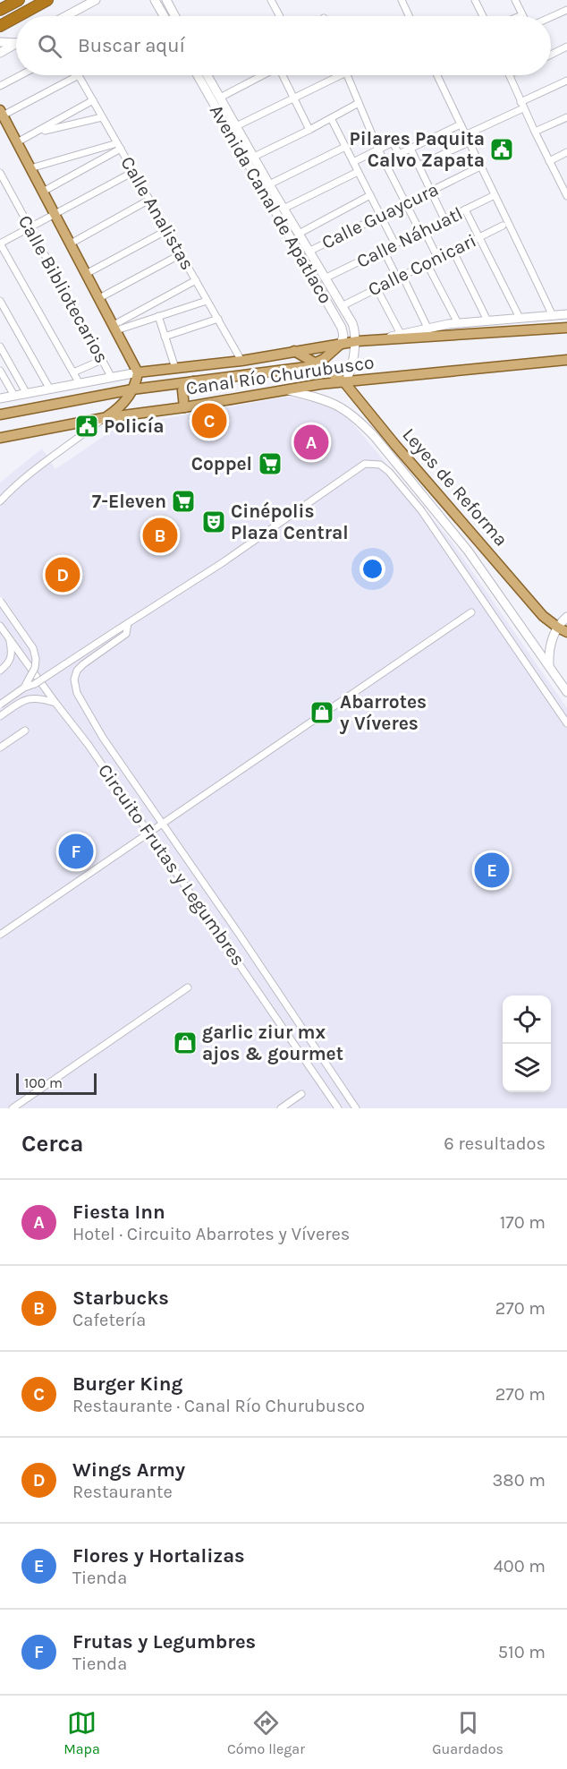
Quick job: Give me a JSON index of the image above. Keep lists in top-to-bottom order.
{
  "streets": {
    "main road": ["Canal Río Churubusco", "Leyes de Reforma"],
    "street": [
      "Avenida Canal de Apatlaco",
      "Calle Analistas",
      "Calle Guaycura",
      "Calle Náhuatl",
      "Calle Conicari",
      "Calle Bibliotecarios",
      "Circuito Frutas y Legumbres"
    ]
  },
  "crossings": [
    ["Avenida Canal de Apatlaco", "Calle Guaycura"],
    ["Avenida Canal de Apatlaco", "Calle Náhuatl"],
    ["Avenida Canal de Apatlaco", "Calle Conicari"],
    ["Avenida Canal de Apatlaco", "Canal Río Churubusco"],
    ["Calle Analistas", "Canal Río Churubusco"],
    ["Calle Bibliotecarios", "Canal Río Churubusco"],
    ["Canal Río Churubusco", "Leyes de Reforma"]
  ],
  "places": {
    "public building": ["Pilares Paquita Calvo Zapata", "Policía"],
    "supermarket": ["Coppel", "7-Eleven"],
    "theatre": ["Cinépolis Plaza Central"],
    "shop": ["Abarrotes y Víveres", "garlic ziur mx ajos & gourmet"]
  },
  "scale_bar": "100 m",
  "page": {
    "search": "Buscar aquí",
    "pins": [
      "C",
      "A",
      "B",
      "D",
      "F",
      "E"
    ],
    "scale": "100 m",
    "heading": ["Cerca", "6 resultados"],
    "list": [
      {
        "mark": "A",
        "name": "Fiesta Inn",
        "note": "Hotel · Circuito Abarrotes y Víveres",
        "value": "170 m"
      },
      {
        "mark": "B",
        "name": "Starbucks",
        "note": "Cafetería",
        "value": "270 m"
      },
      {
        "mark": "C",
        "name": "Burger King",
        "note": "Restaurante · Canal Río Churubusco",
        "value": "270 m"
      },
      {
        "mark": "D",
        "name": "Wings Army",
        "note": "Restaurante",
        "value": "380 m"
      },
      {
        "mark": "E",
        "name": "Flores y Hortalizas",
        "note": "Tienda",
        "value": "400 m"
      },
      {
        "mark": "F",
        "name": "Frutas y Legumbres",
        "note": "Tienda",
        "value": "510 m"
      }
    ],
    "nav": ["Mapa", "Cómo llegar", "Guardados"]
  }
}
